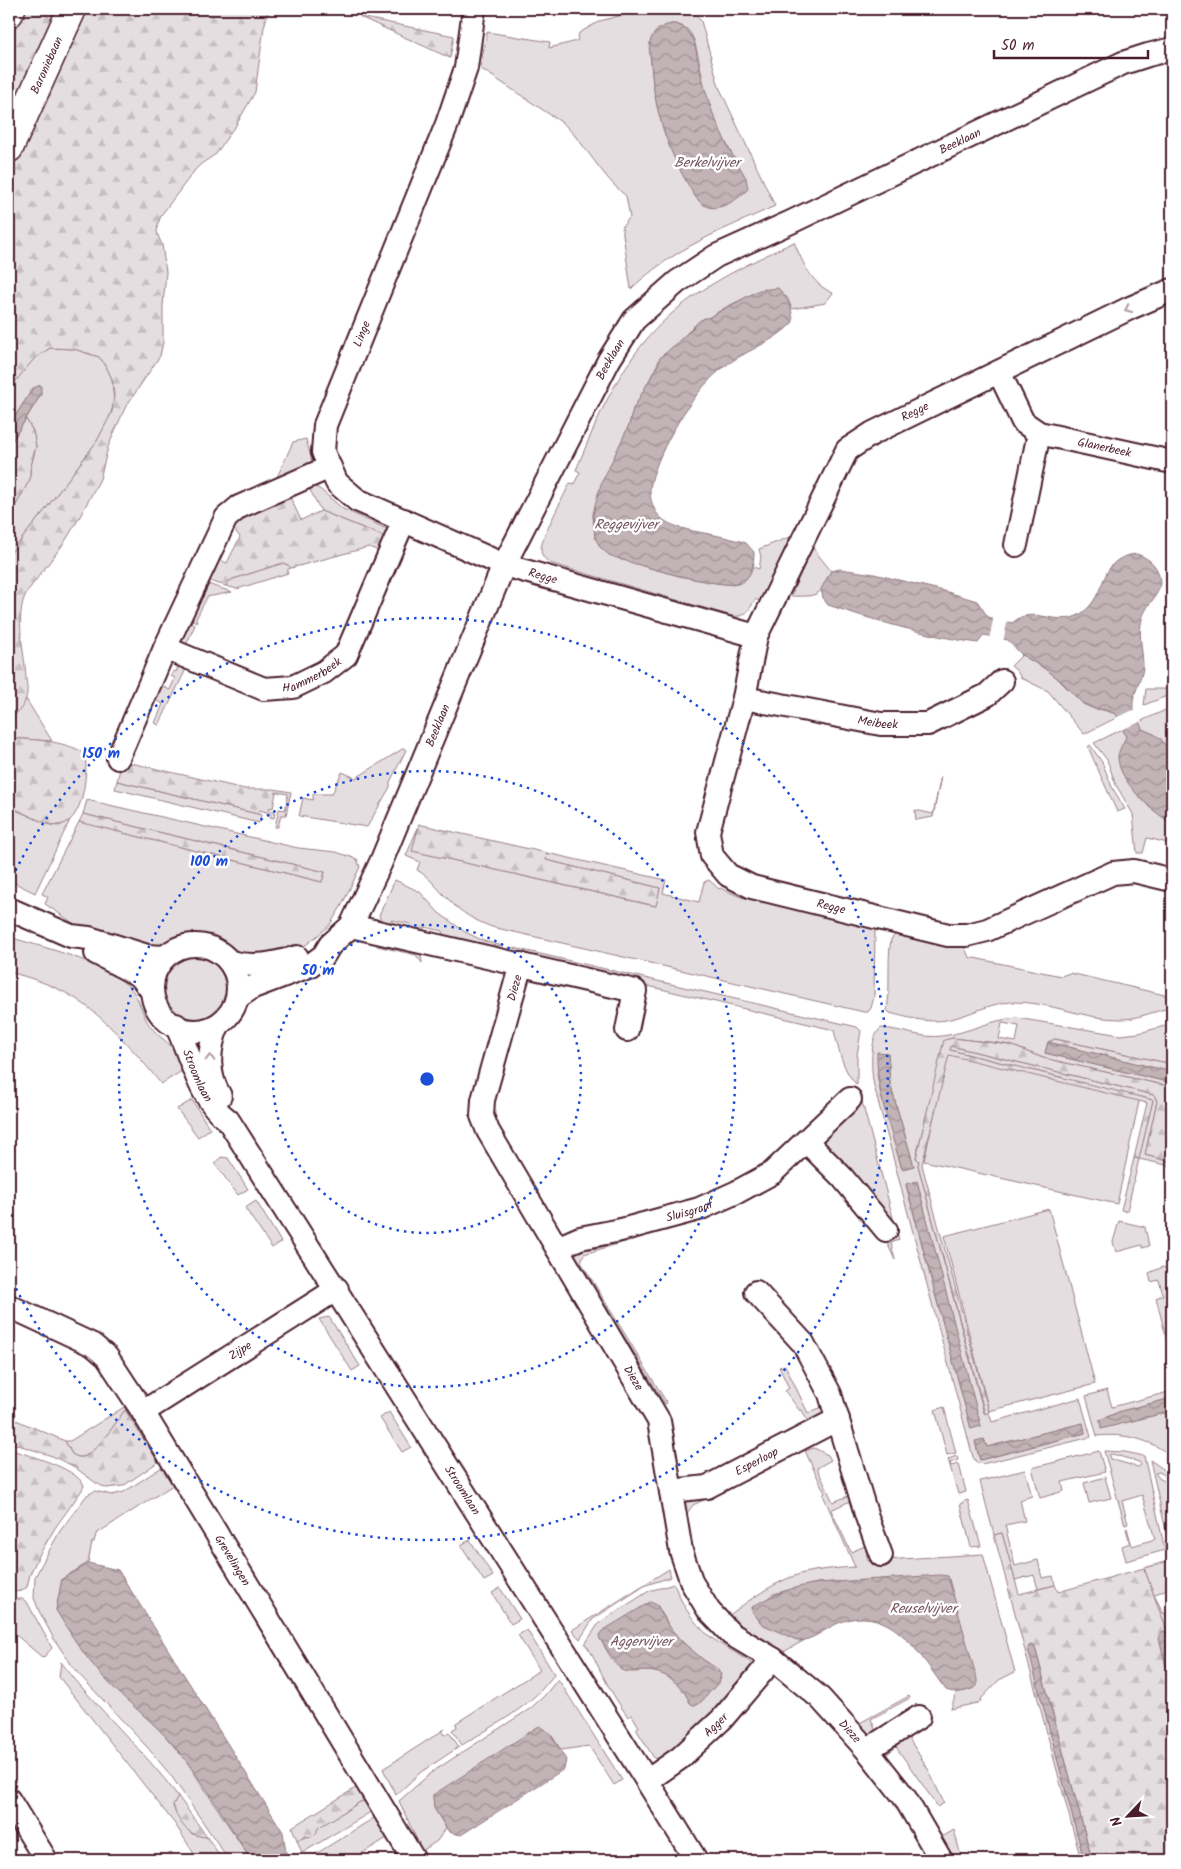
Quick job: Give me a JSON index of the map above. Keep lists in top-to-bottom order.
{
  "streets": {
    "main road": ["Baroniebaan"],
    "street": [
      "Beeklaan",
      "Linge",
      "Regge",
      "Glanerbeek",
      "Hammerbeek",
      "Meibeek",
      "Dieze",
      "Stroomlaan",
      "Sluisgraaf",
      "Zijpe",
      "Esperloop",
      "Grevelingen",
      "Agger"
    ]
  },
  "crossings": [
    ["Beeklaan", "Linge"],
    ["Beeklaan", "Regge"],
    ["Beeklaan", "Dieze"],
    ["Beeklaan", "Stroomlaan"],
    ["Linge", "Regge"],
    ["Linge", "Hammerbeek"],
    ["Regge", "Glanerbeek"],
    ["Regge", "Meibeek"],
    ["Dieze", "Sluisgraaf"],
    ["Dieze", "Esperloop"],
    ["Dieze", "Agger"],
    ["Stroomlaan", "Zijpe"],
    ["Stroomlaan", "Agger"],
    ["Zijpe", "Grevelingen"]
  ],
  "water": [
    "Berkelvijver",
    "Reggevijver",
    "Reuselvijver",
    "Aggervijver"
  ],
  "scale_bar": "50 m",
  "north": "bottom left",
  "rings": ["150 m", "100 m", "50 m"]
}
